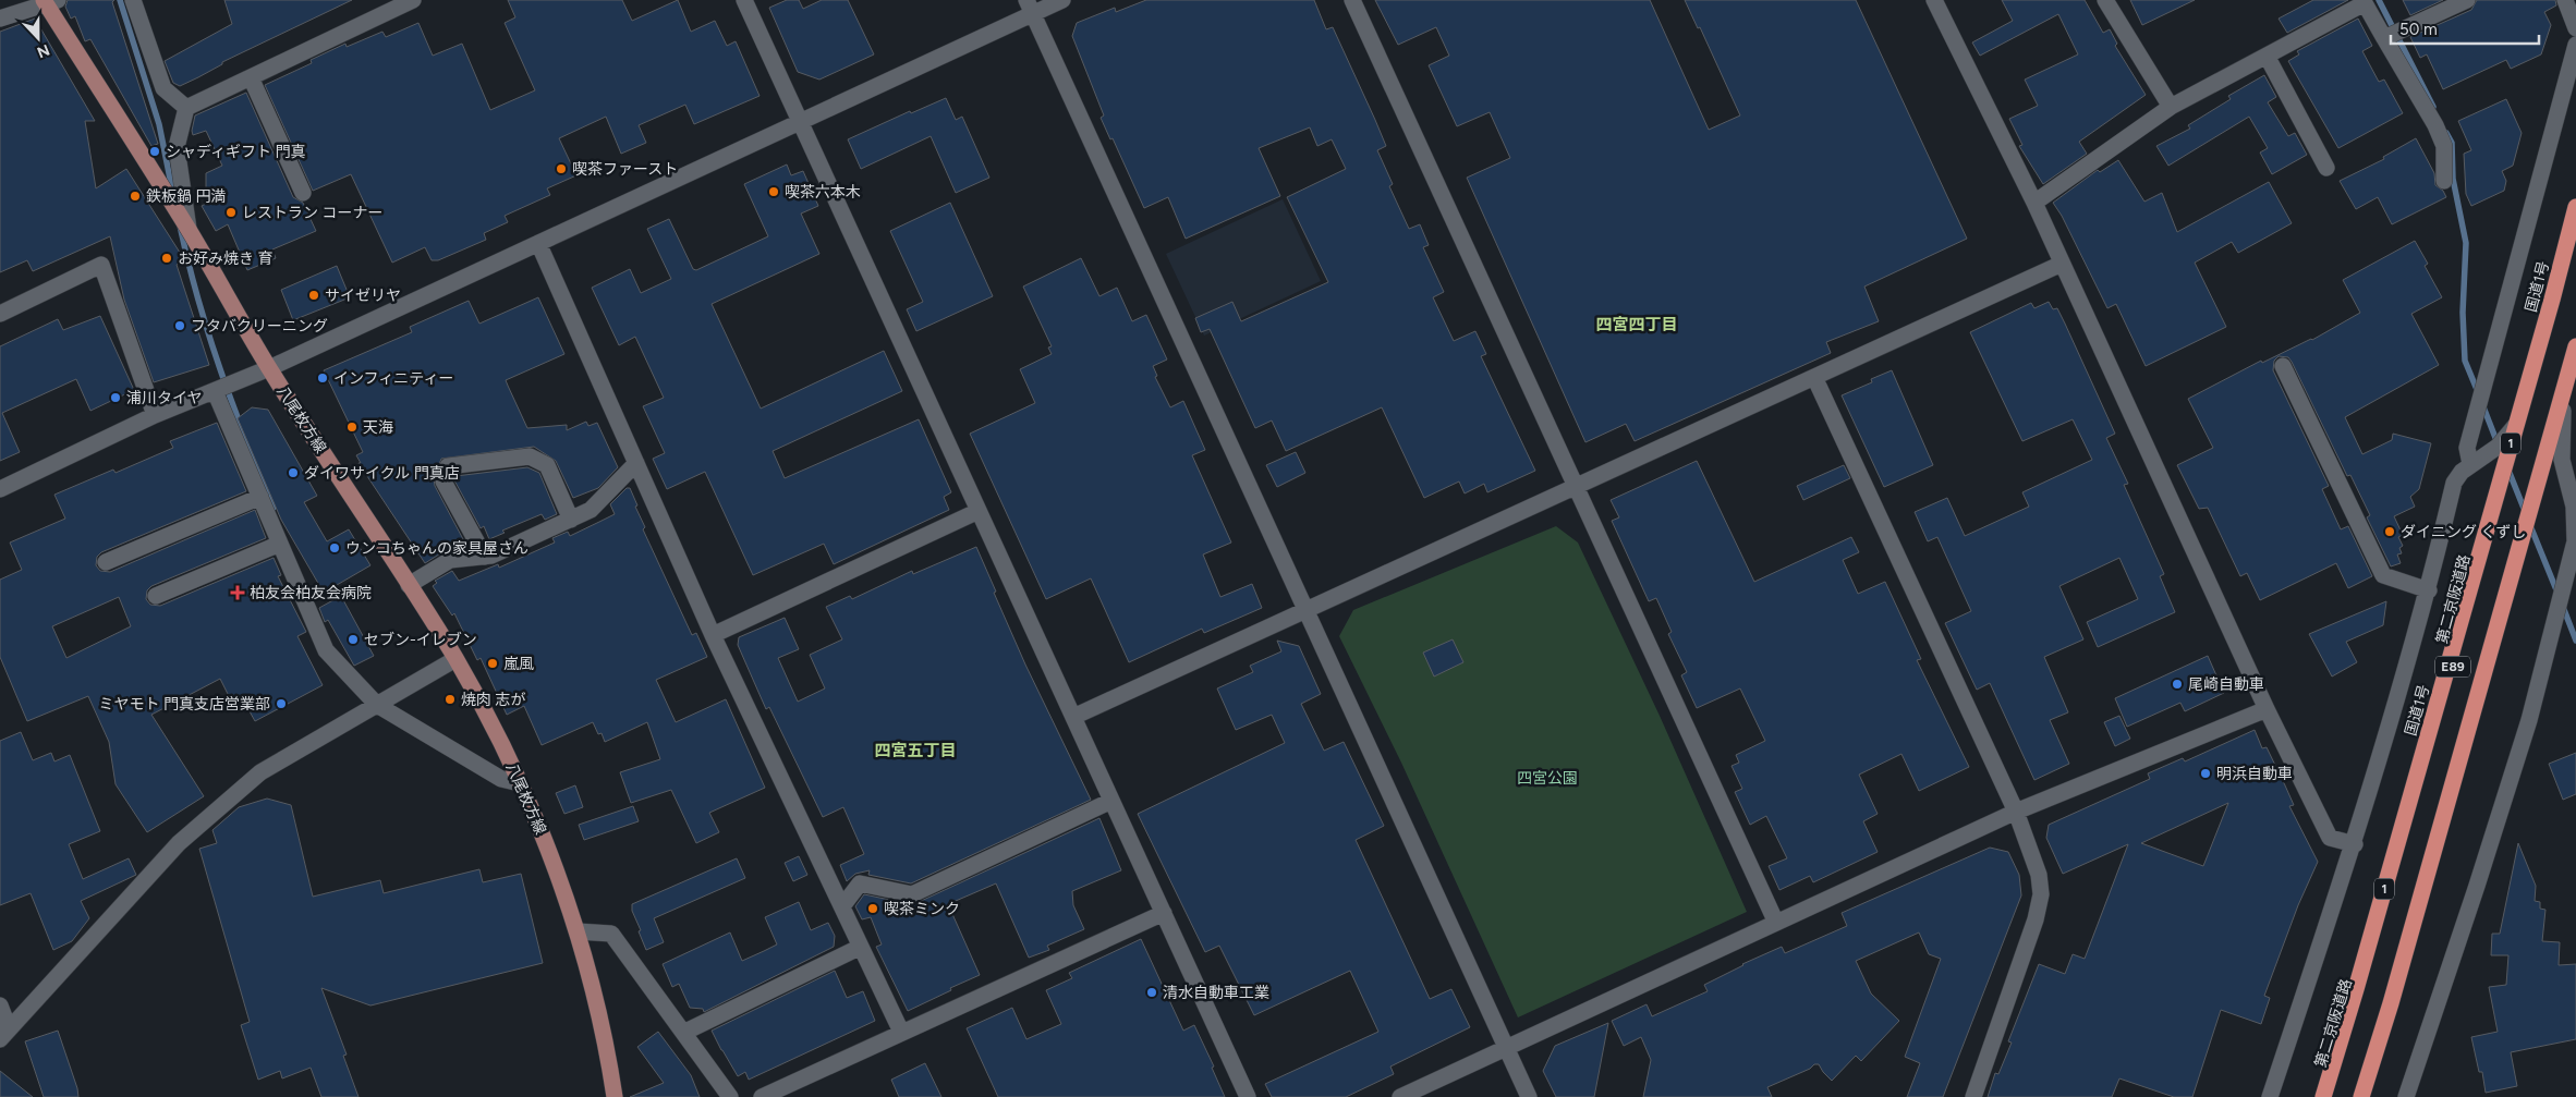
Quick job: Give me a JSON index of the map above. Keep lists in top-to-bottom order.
{
  "streets": {
    "highway": [
      "国道1号",
      "1",
      "第二京阪道路",
      "E89"
    ],
    "main road": ["八尾枚方線"]
  },
  "districts": ["四宮四丁目", "四宮五丁目"],
  "parks": ["四宮公園"],
  "places": {
    "other": [
      "シャディギフト 門真",
      "喫茶ファースト",
      "喫茶六本木",
      "鉄板鍋 円満",
      "レストラン コーナー",
      "お好み焼き 育",
      "サイゼリヤ",
      "フタバクリーニング",
      "インフィニティー",
      "浦川タイヤ",
      "天海",
      "ダイワサイクル 門真店",
      "ダイニング くずし",
      "ウンコちゃんの家具屋さん",
      "セブン-イレブン",
      "嵐風",
      "尾崎自動車",
      "焼肉 志が",
      "ミヤモト 門真支店営業部",
      "明浜自動車",
      "喫茶ミンク",
      "清水自動車工業"
    ],
    "health": ["柏友会柏友会病院"]
  },
  "scale_bar": "50 m",
  "north": "bottom"
}
